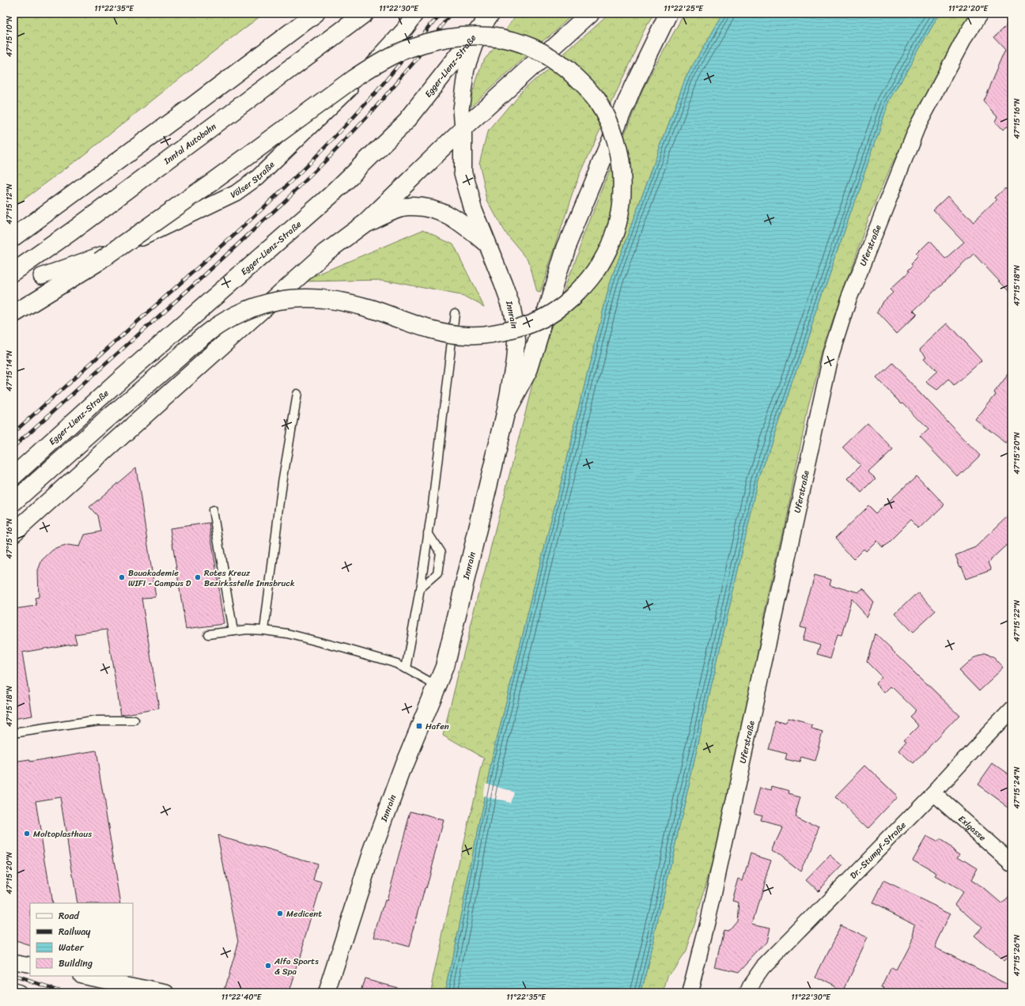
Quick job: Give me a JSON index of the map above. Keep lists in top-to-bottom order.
{
  "streets": {
    "main road": ["Egger-Lienz-Straße", "Inntal Autobahn", "Innrain"],
    "street": [
      "Völser Straße",
      "Uferstraße",
      "Exlgasse",
      "Dr.-Stumpf-Straße"
    ]
  },
  "crossings": [
    ["Exlgasse", "Dr.-Stumpf-Straße"]
  ],
  "places": {
    "other": [
      "Bauakademie WIFI - Campus D",
      "Rotes Kreuz Bezirksstelle Innsbruck",
      "Moltoplasthaus",
      "Medicent",
      "Alfa Sports & Spa"
    ],
    "transit": ["Hafen"]
  },
  "legend": [
    "Road",
    "Railway",
    "Water",
    "Building"
  ],
  "coordinates": [
    "11°22'35\"E",
    "11°22'30\"E",
    "11°22'25\"E",
    "11°22'20\"E",
    "47°15'10\"N",
    "47°15'16\"N",
    "47°15'12\"N",
    "47°15'18\"N",
    "47°15'14\"N",
    "47°15'20\"N",
    "47°15'22\"N",
    "47°15'24\"N",
    "47°15'26\"N",
    "11°22'40\"E"
  ]
}
